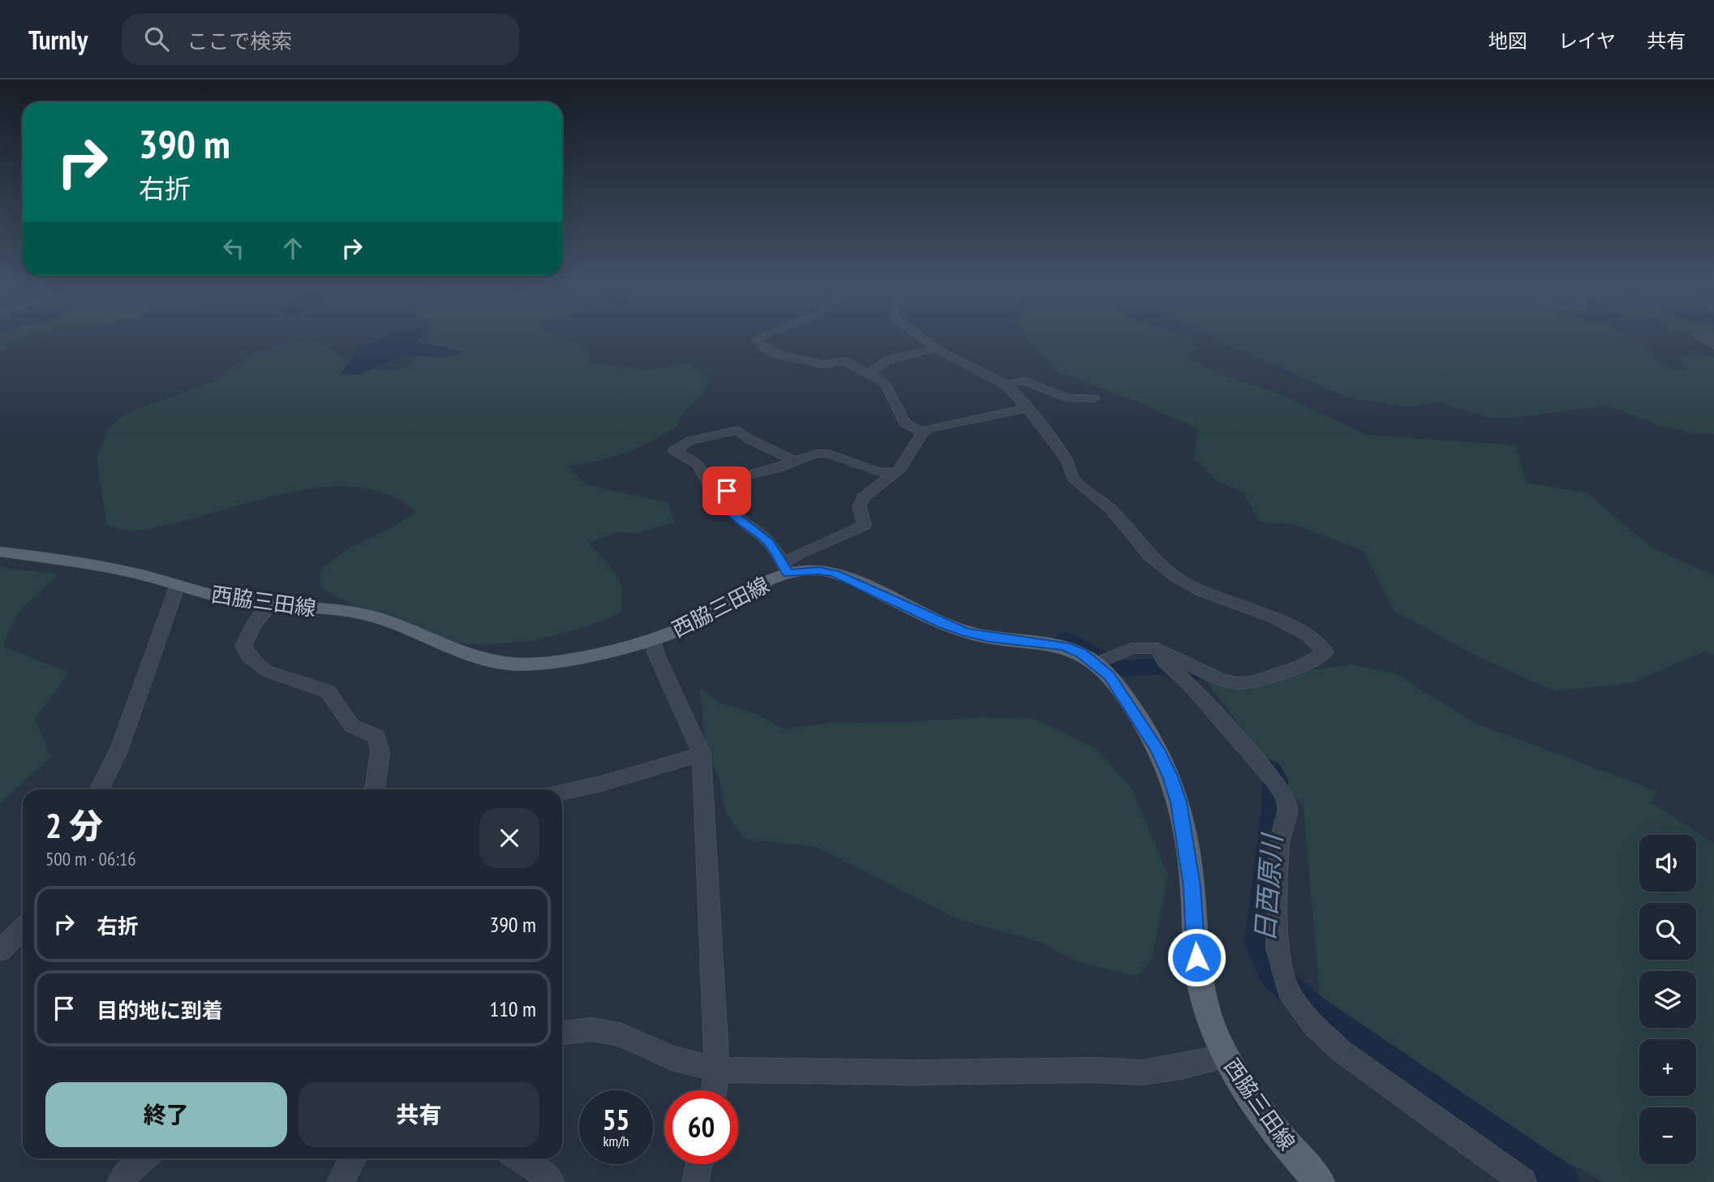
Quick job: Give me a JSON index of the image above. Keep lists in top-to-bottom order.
{
  "streets": {
    "main road": ["西脇三田線"]
  },
  "water": ["日西原川"],
  "page": {
    "header": "Turnly",
    "search": "ここで検索",
    "nav": ["地図", "レイヤ", "共有"],
    "turn": ["390 m", "右折"],
    "heading": ["2 分", "500 m · 06:16"],
    "map_buttons": ["+", "−"],
    "list": [
      {
        "name": "右折",
        "value": "390 m"
      },
      {
        "name": "目的地に到着",
        "value": "110 m"
      }
    ],
    "buttons": ["終了", "共有"],
    "speed": "55 km/h",
    "limit": "60"
  }
}
